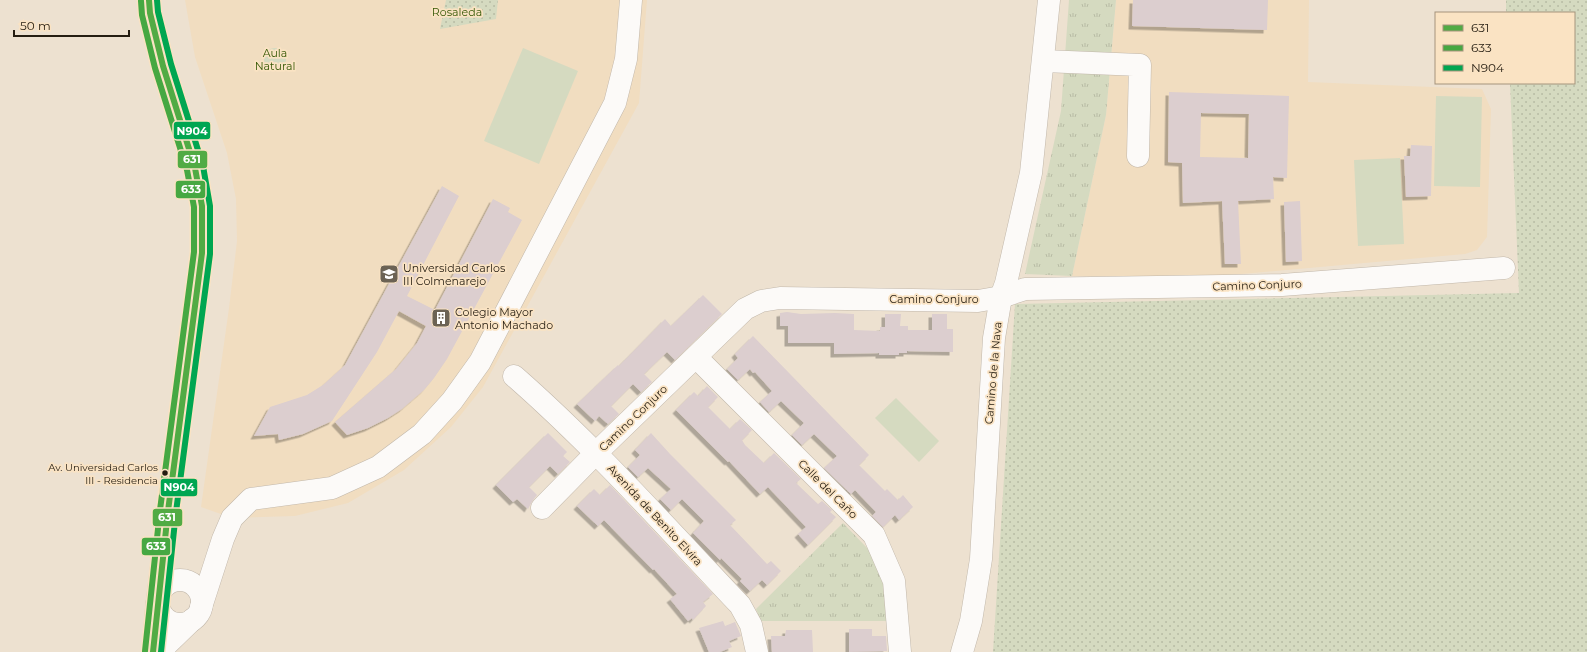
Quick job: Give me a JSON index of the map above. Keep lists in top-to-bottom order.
{
  "streets": {
    "street": [
      "Camino Conjuro",
      "Camino de la Nava",
      "Calle del Caño",
      "Avenida de Benito Elvira"
    ]
  },
  "crossings": [
    ["Camino Conjuro", "Camino de la Nava"],
    ["Camino Conjuro", "Calle del Caño"],
    ["Camino Conjuro", "Avenida de Benito Elvira"]
  ],
  "parks": ["Rosaleda", "Aula Natural"],
  "places": {
    "school or university": ["Universidad Carlos III Colmenarejo"],
    "building": ["Colegio Mayor Antonio Machado"],
    "other": ["Av. Universidad Carlos III - Residencia"]
  },
  "lines": ["transit line 631", "transit line N904", "transit line 633"],
  "legend": ["631", "633", "N904"],
  "scale_bar": "50 m"
}
